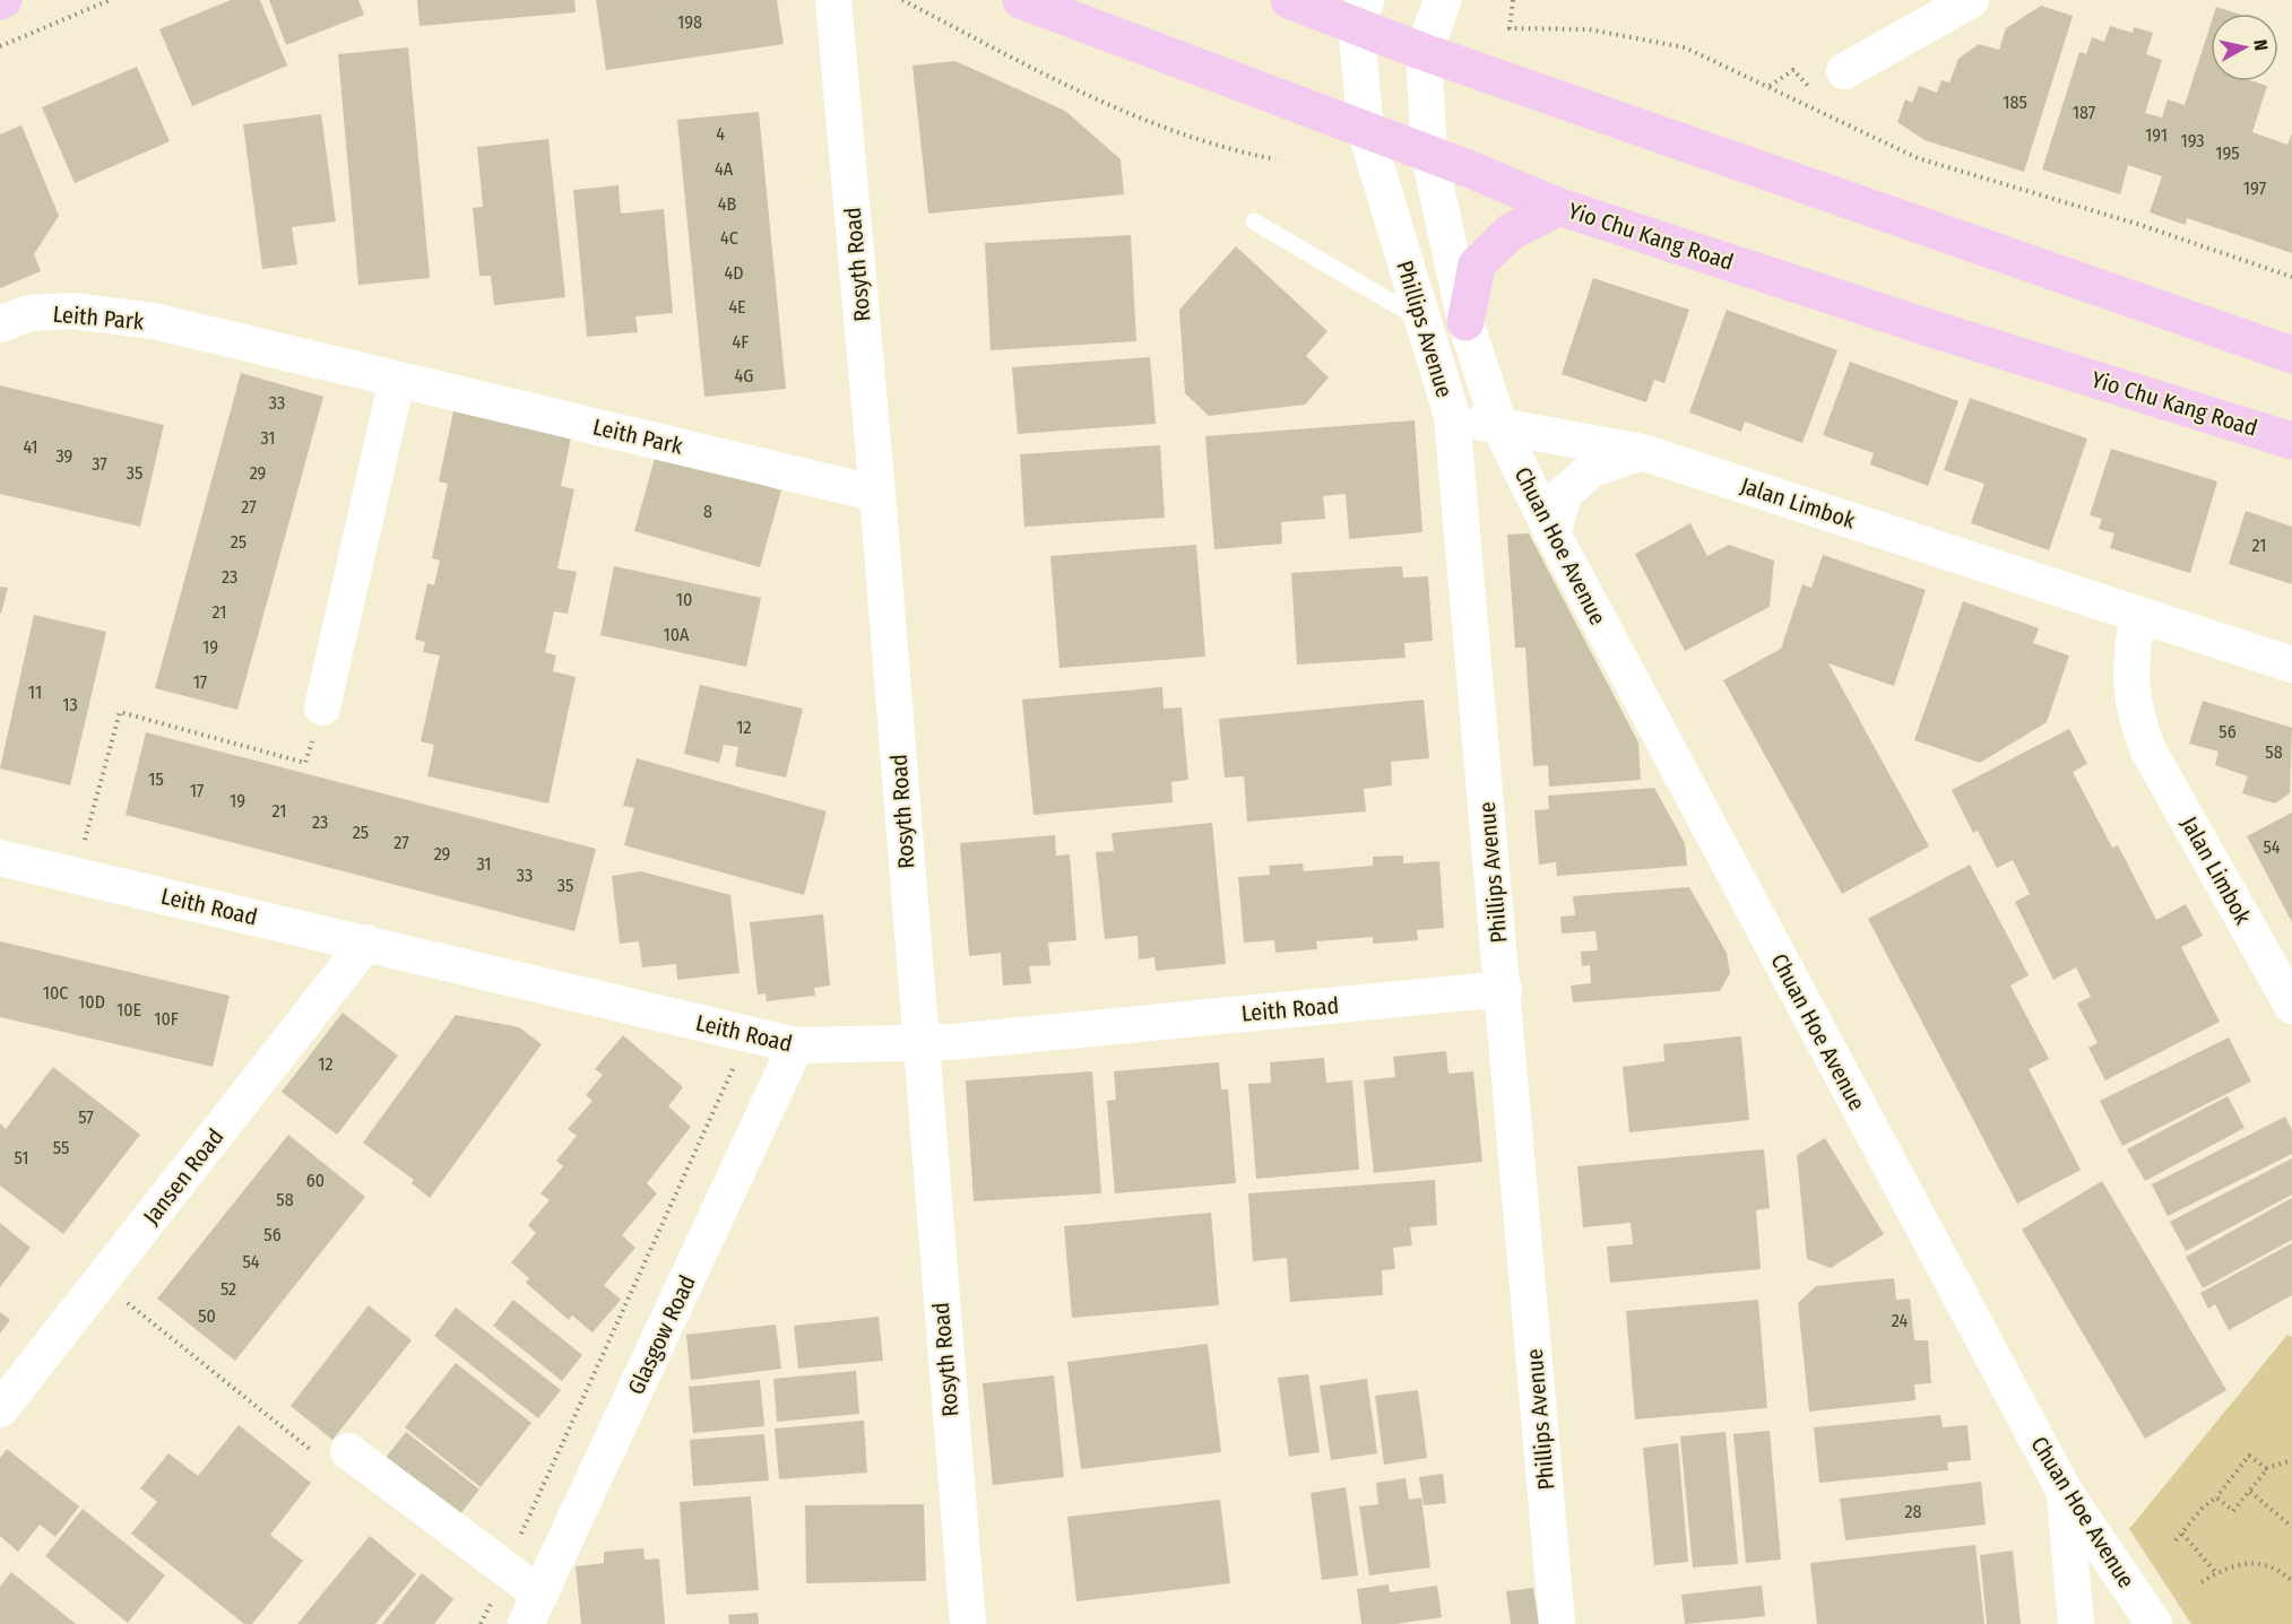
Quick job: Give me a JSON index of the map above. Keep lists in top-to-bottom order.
{
  "streets": {
    "main road": ["Yio Chu Kang Road"],
    "street": [
      "Rosyth Road",
      "Leith Park",
      "Phillips Avenue",
      "Jalan Limbok",
      "Chuan Hoe Avenue",
      "Leith Road",
      "Jansen Road",
      "Glasgow Road"
    ]
  },
  "crossings": [
    ["Yio Chu Kang Road", "Phillips Avenue"],
    ["Rosyth Road", "Leith Park"],
    ["Rosyth Road", "Leith Road"],
    ["Phillips Avenue", "Jalan Limbok"],
    ["Phillips Avenue", "Chuan Hoe Avenue"],
    ["Phillips Avenue", "Leith Road"],
    ["Jalan Limbok", "Chuan Hoe Avenue"],
    ["Leith Road", "Jansen Road"],
    ["Leith Road", "Glasgow Road"]
  ],
  "house_numbers": [
    "198",
    "185",
    "187",
    "4",
    "191",
    "193",
    "195",
    "4A",
    "197",
    "4B",
    "4C",
    "4D",
    "4E",
    "4F",
    "4G",
    "33",
    "31",
    "41",
    "39",
    "37",
    "35",
    "29",
    "27",
    "8",
    "25",
    "21",
    "23",
    "10",
    "21",
    "10A",
    "19",
    "17",
    "11",
    "13",
    "12",
    "56",
    "58",
    "15",
    "17",
    "19",
    "21",
    "23",
    "25",
    "27",
    "54",
    "29",
    "31",
    "33",
    "35",
    "10C",
    "10D",
    "10E",
    "10F",
    "12",
    "57",
    "55",
    "51",
    "60",
    "58",
    "56",
    "54",
    "52",
    "50",
    "24",
    "28"
  ],
  "north": "right"
}
